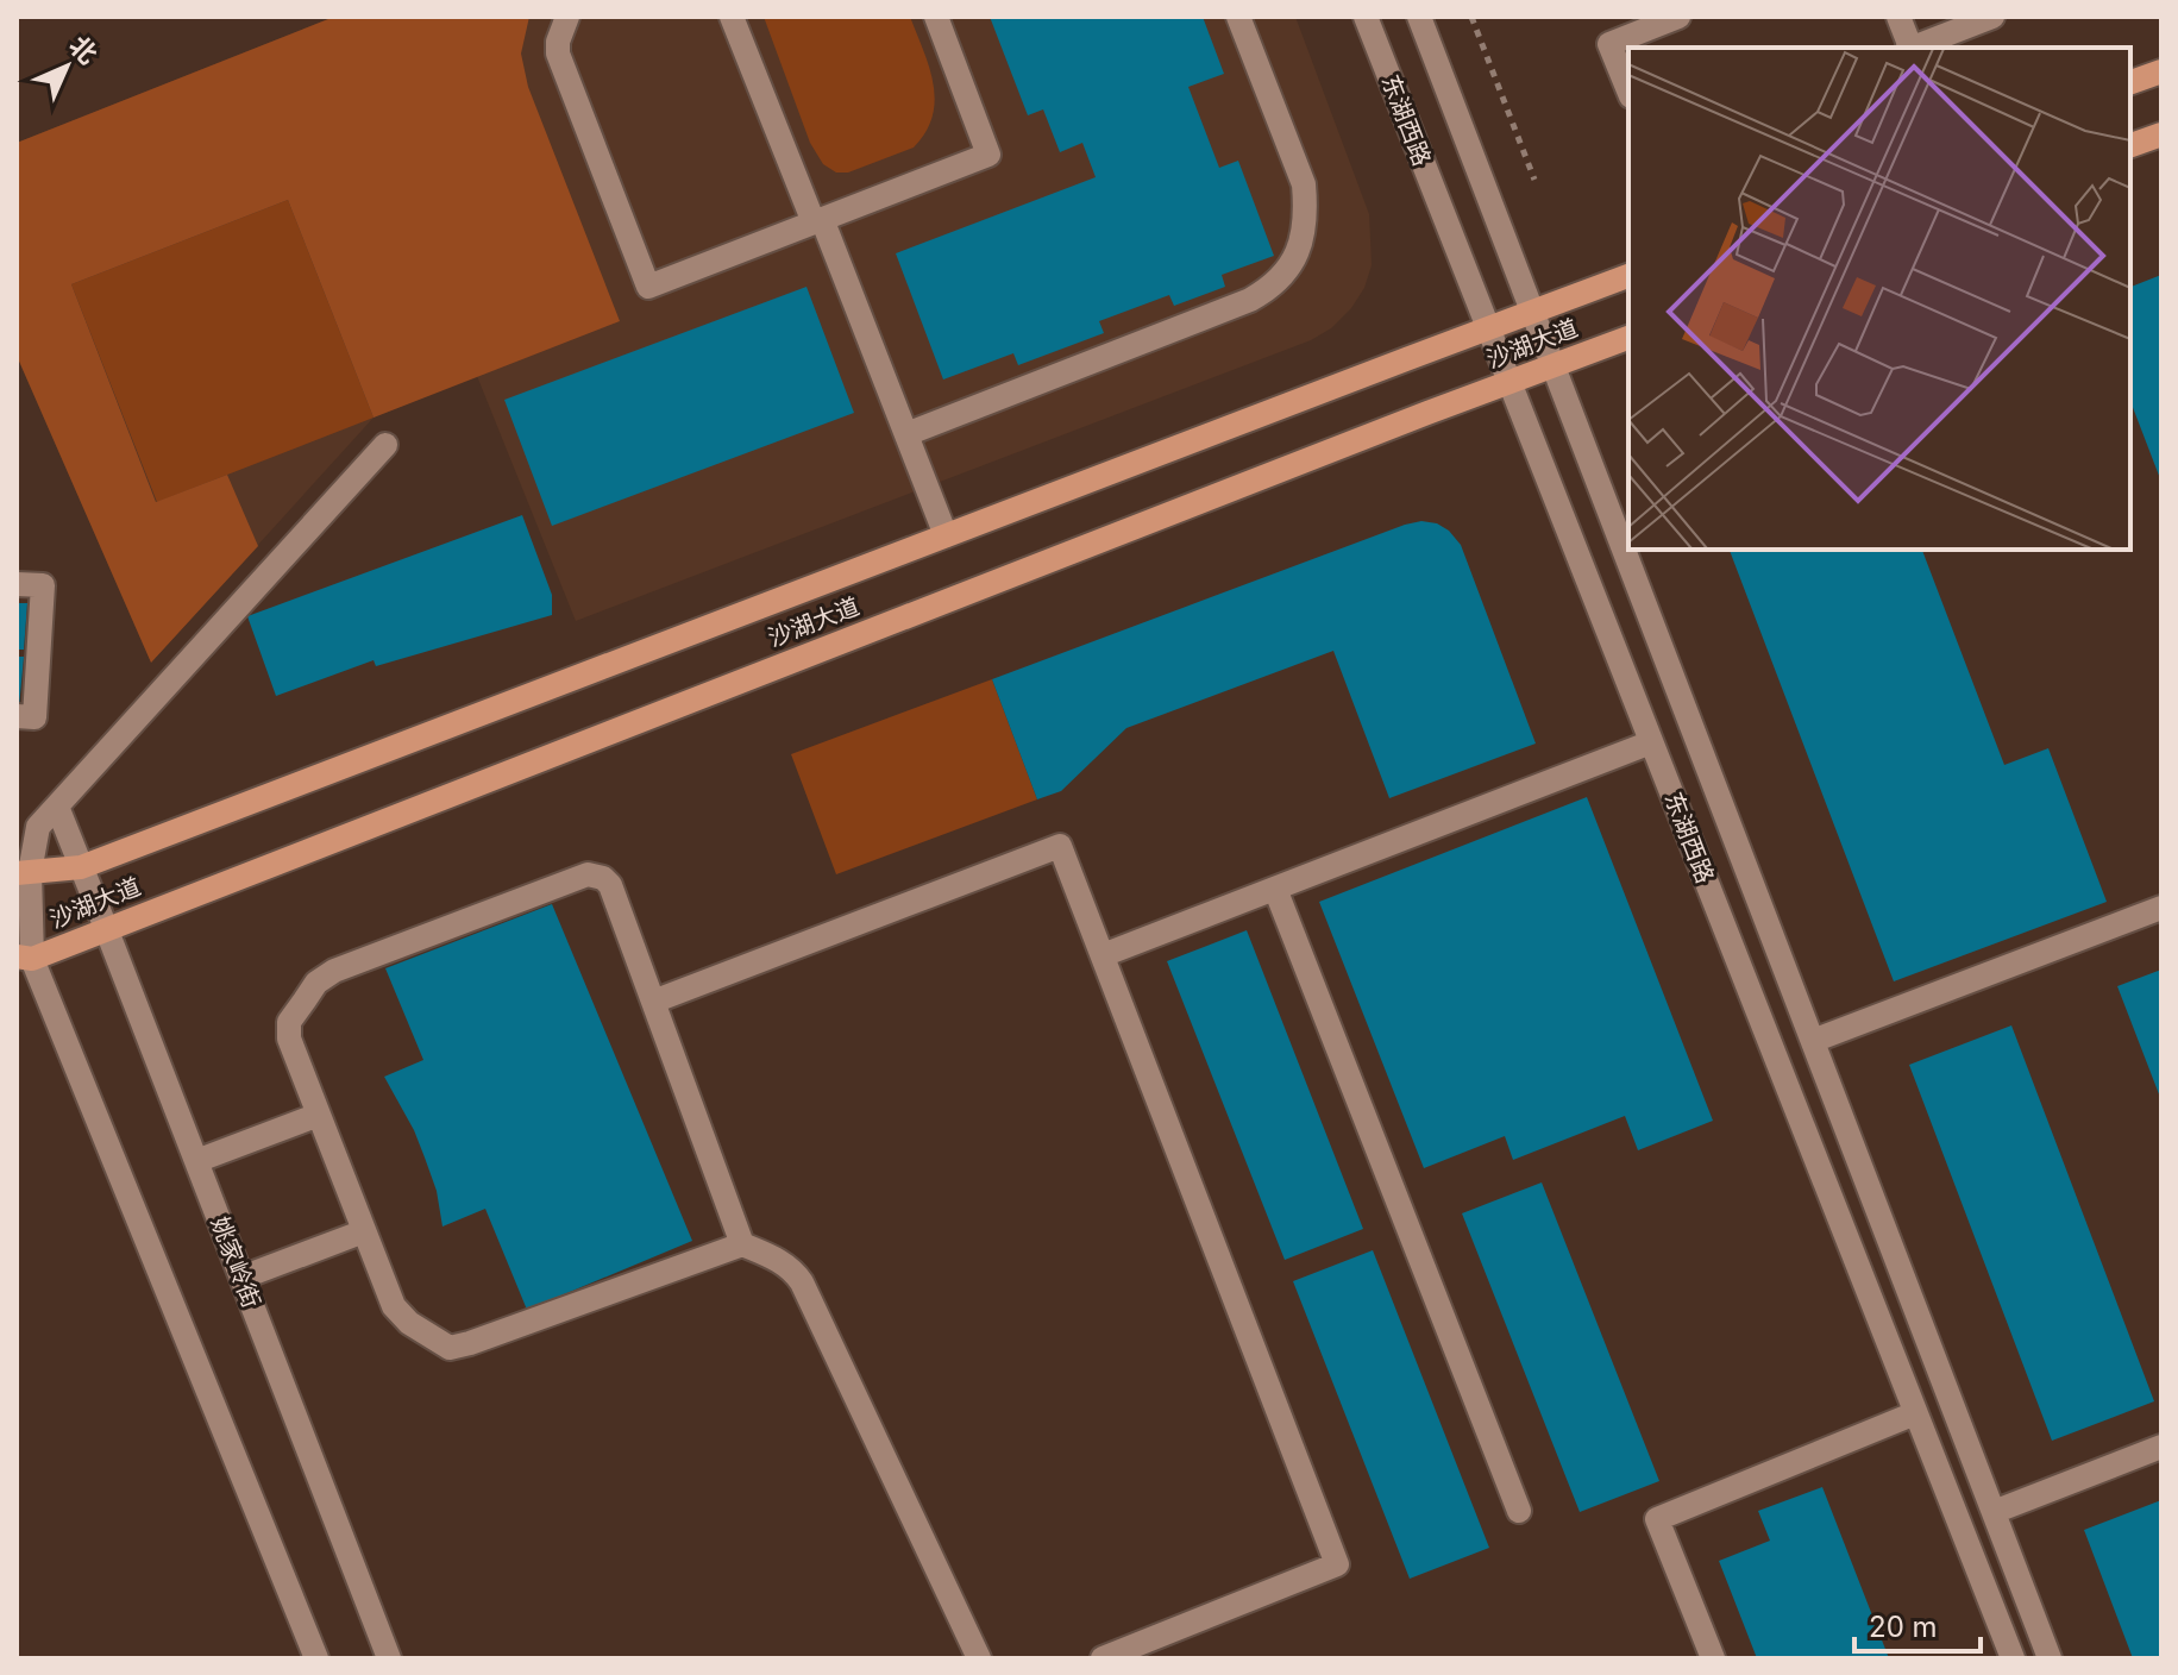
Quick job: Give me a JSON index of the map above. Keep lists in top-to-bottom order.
{
  "streets": {
    "main road": ["沙湖大道"],
    "street": ["东湖西路", "姚家岭街"]
  },
  "crossings": [
    ["东湖西路", "沙湖大道"],
    ["沙湖大道", "姚家岭街"]
  ],
  "scale_bar": "20 m",
  "north": "top right"
}
